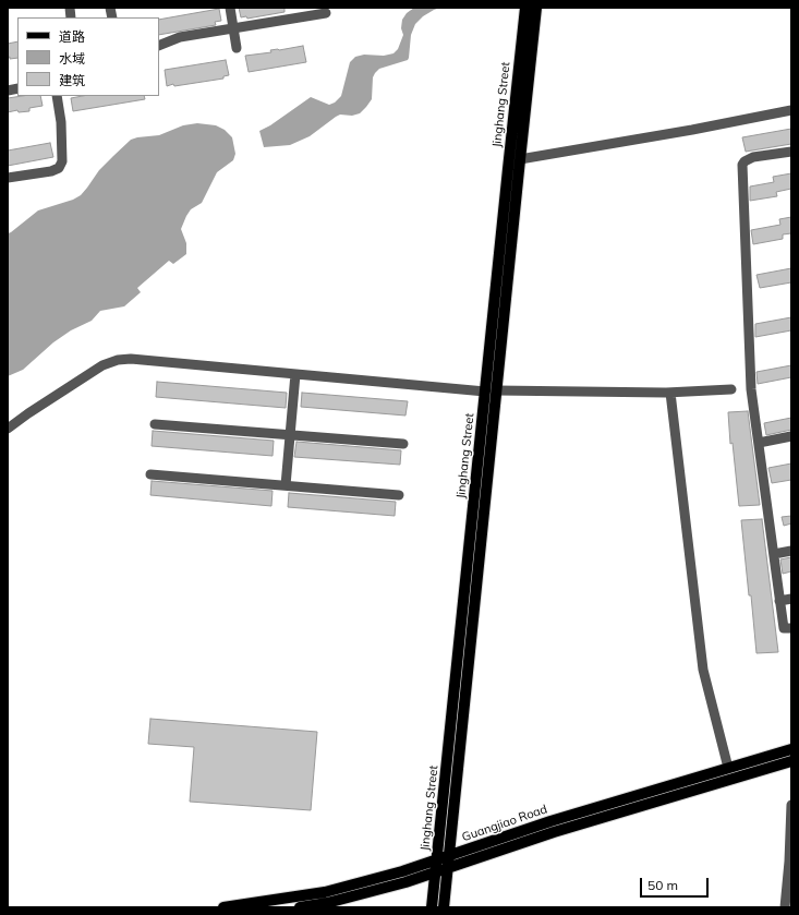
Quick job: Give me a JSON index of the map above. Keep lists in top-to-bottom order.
{
  "streets": {
    "main road": ["Jinghang Street", "Guangjiao Road"]
  },
  "crossings": [
    ["Jinghang Street", "Guangjiao Road"]
  ],
  "legend": ["道路", "水域", "建筑"],
  "scale_bar": "50 m"
}
